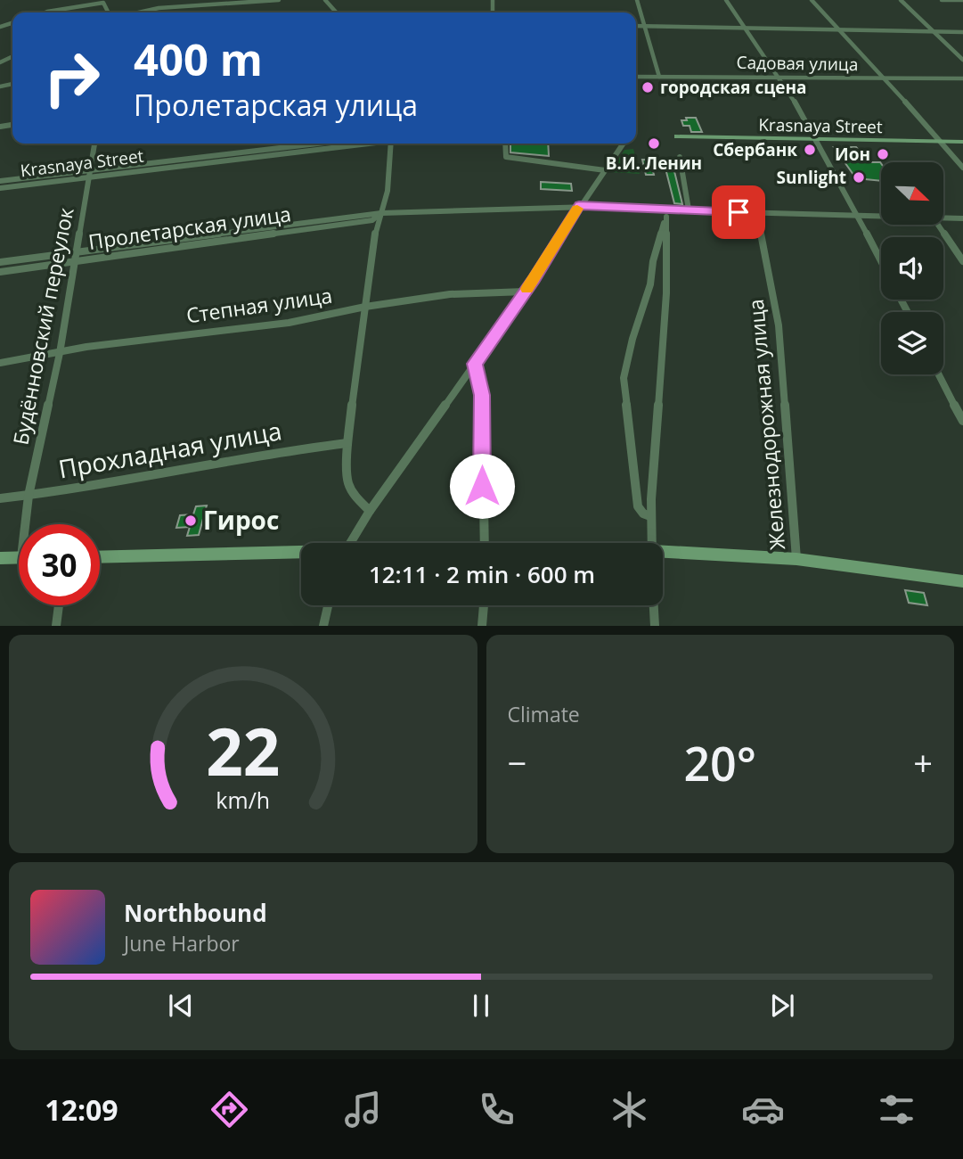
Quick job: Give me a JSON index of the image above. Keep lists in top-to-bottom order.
{
  "streets": {
    "street": [
      "Садовая улица",
      "Krasnaya Street",
      "Пролетарская улица",
      "Степная улица",
      "Будённовский переулок",
      "Железнодорожная улица",
      "Прохладная улица"
    ]
  },
  "crossings": [
    ["Krasnaya Street", "Будённовский переулок"],
    ["Пролетарская улица", "Будённовский переулок"],
    ["Пролетарская улица", "Железнодорожная улица"],
    ["Степная улица", "Будённовский переулок"],
    ["Будённовский переулок", "Прохладная улица"]
  ],
  "places": [
    "городская сцена",
    "В.И. Ленин",
    "Сбербанк",
    "Ион",
    "Sunlight",
    "Гирос"
  ],
  "north": "bottom right",
  "page": {
    "turn": ["400 m", "Пролетарская улица"],
    "limit": "30",
    "trip": "12:11 · 2 min · 600 m",
    "tile": "Climate",
    "heat": ["−", "20°", "+"],
    "song": ["Northbound", "June Harbor"],
    "tabs": "12:09",
    "gauge": ["22", "km/h"]
  }
}
